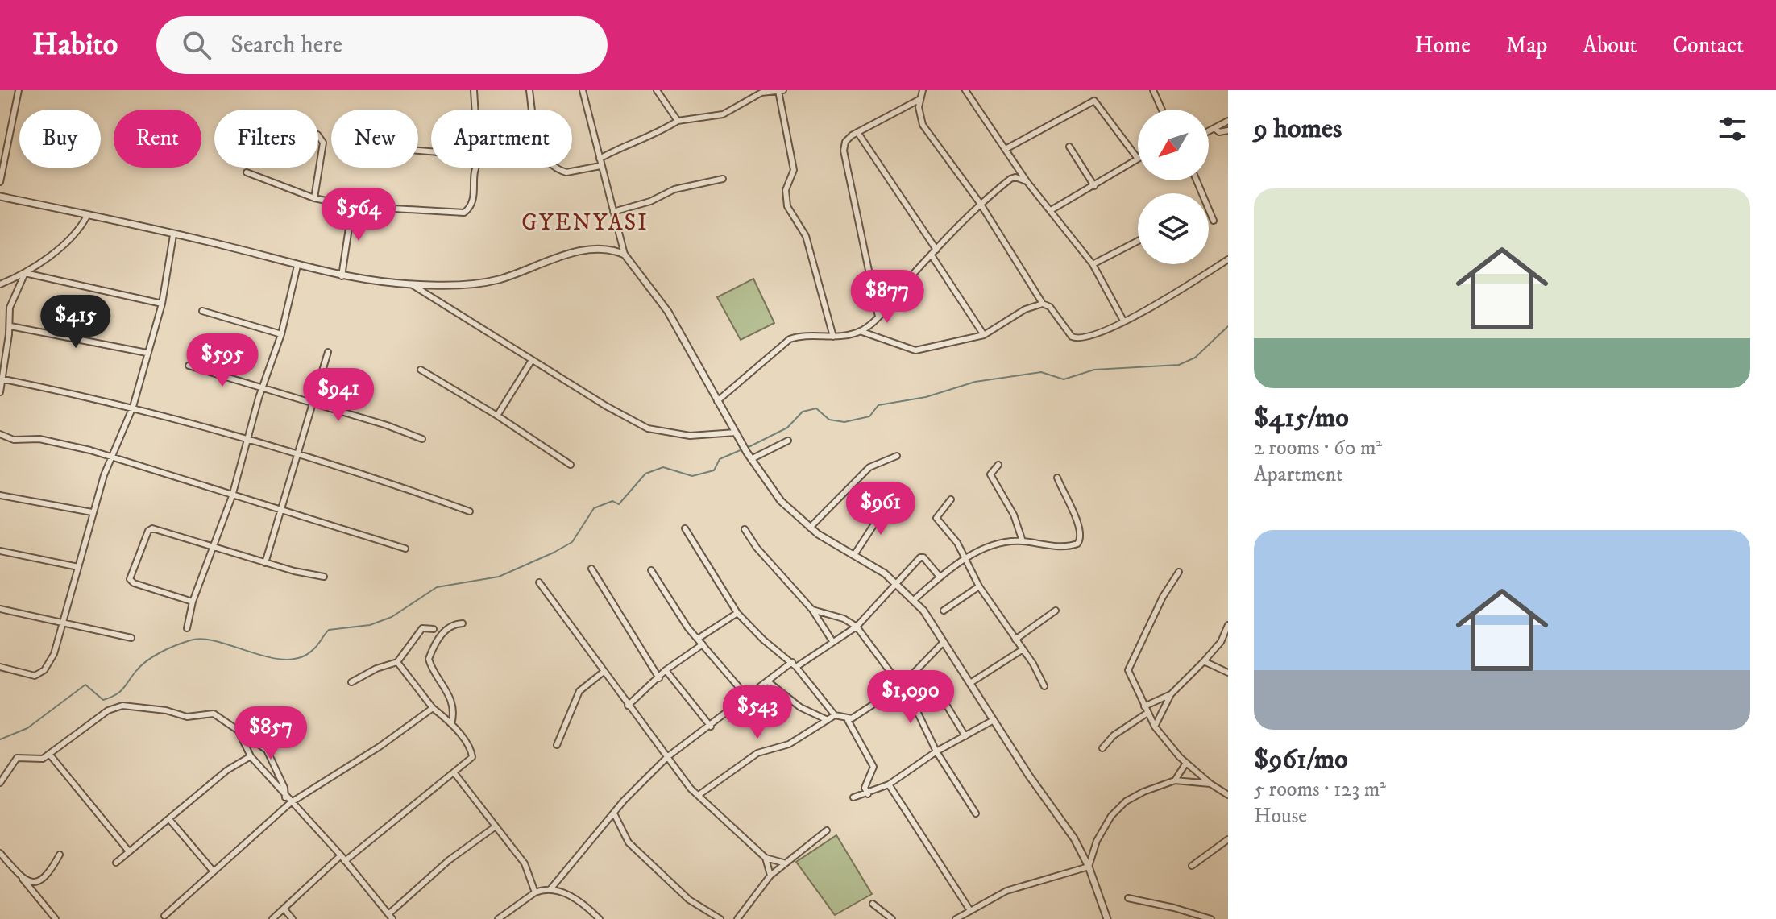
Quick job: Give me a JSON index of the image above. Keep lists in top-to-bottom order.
{
  "districts": ["GYENYASI"],
  "north": "bottom left",
  "page": {
    "header": "Habito",
    "search": "Search here",
    "nav": [
      "Home",
      "Map",
      "About",
      "Contact"
    ],
    "heading": "9 homes",
    "chip": [
      "Buy",
      "Rent",
      "Filters",
      "New",
      "Apartment"
    ],
    "list": [
      {
        "name": "$415/mo",
        "note": "2 rooms · 60 m² · Apartment"
      },
      {
        "name": "$961/mo",
        "note": "5 rooms · 123 m² · House"
      }
    ],
    "price": [
      "$564",
      "$877",
      "$415",
      "$595",
      "$941",
      "$961",
      "$1,090",
      "$543",
      "$857"
    ]
  }
}
